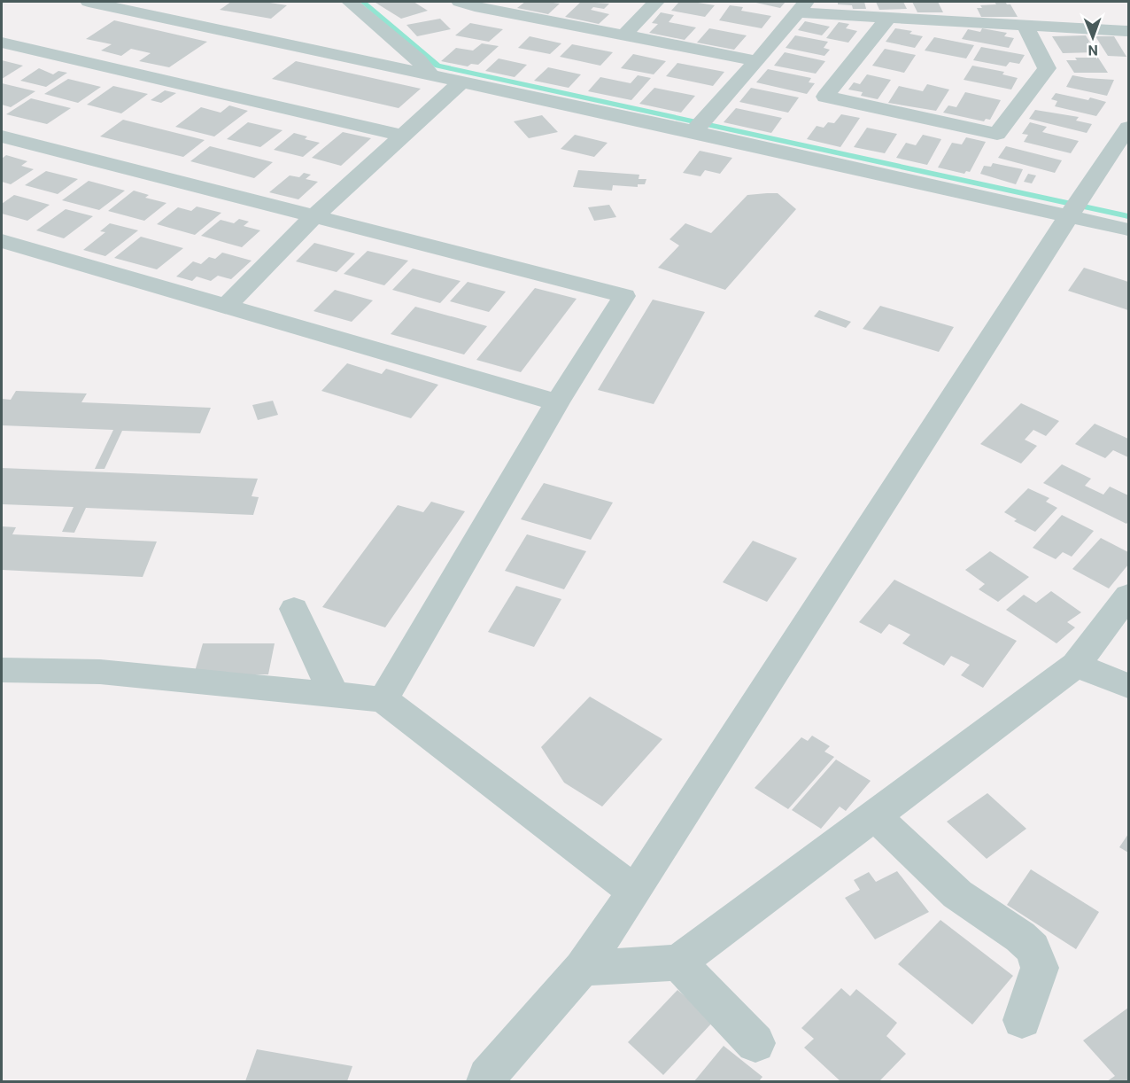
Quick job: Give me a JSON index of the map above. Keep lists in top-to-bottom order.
{
  "north": "bottom"
}
